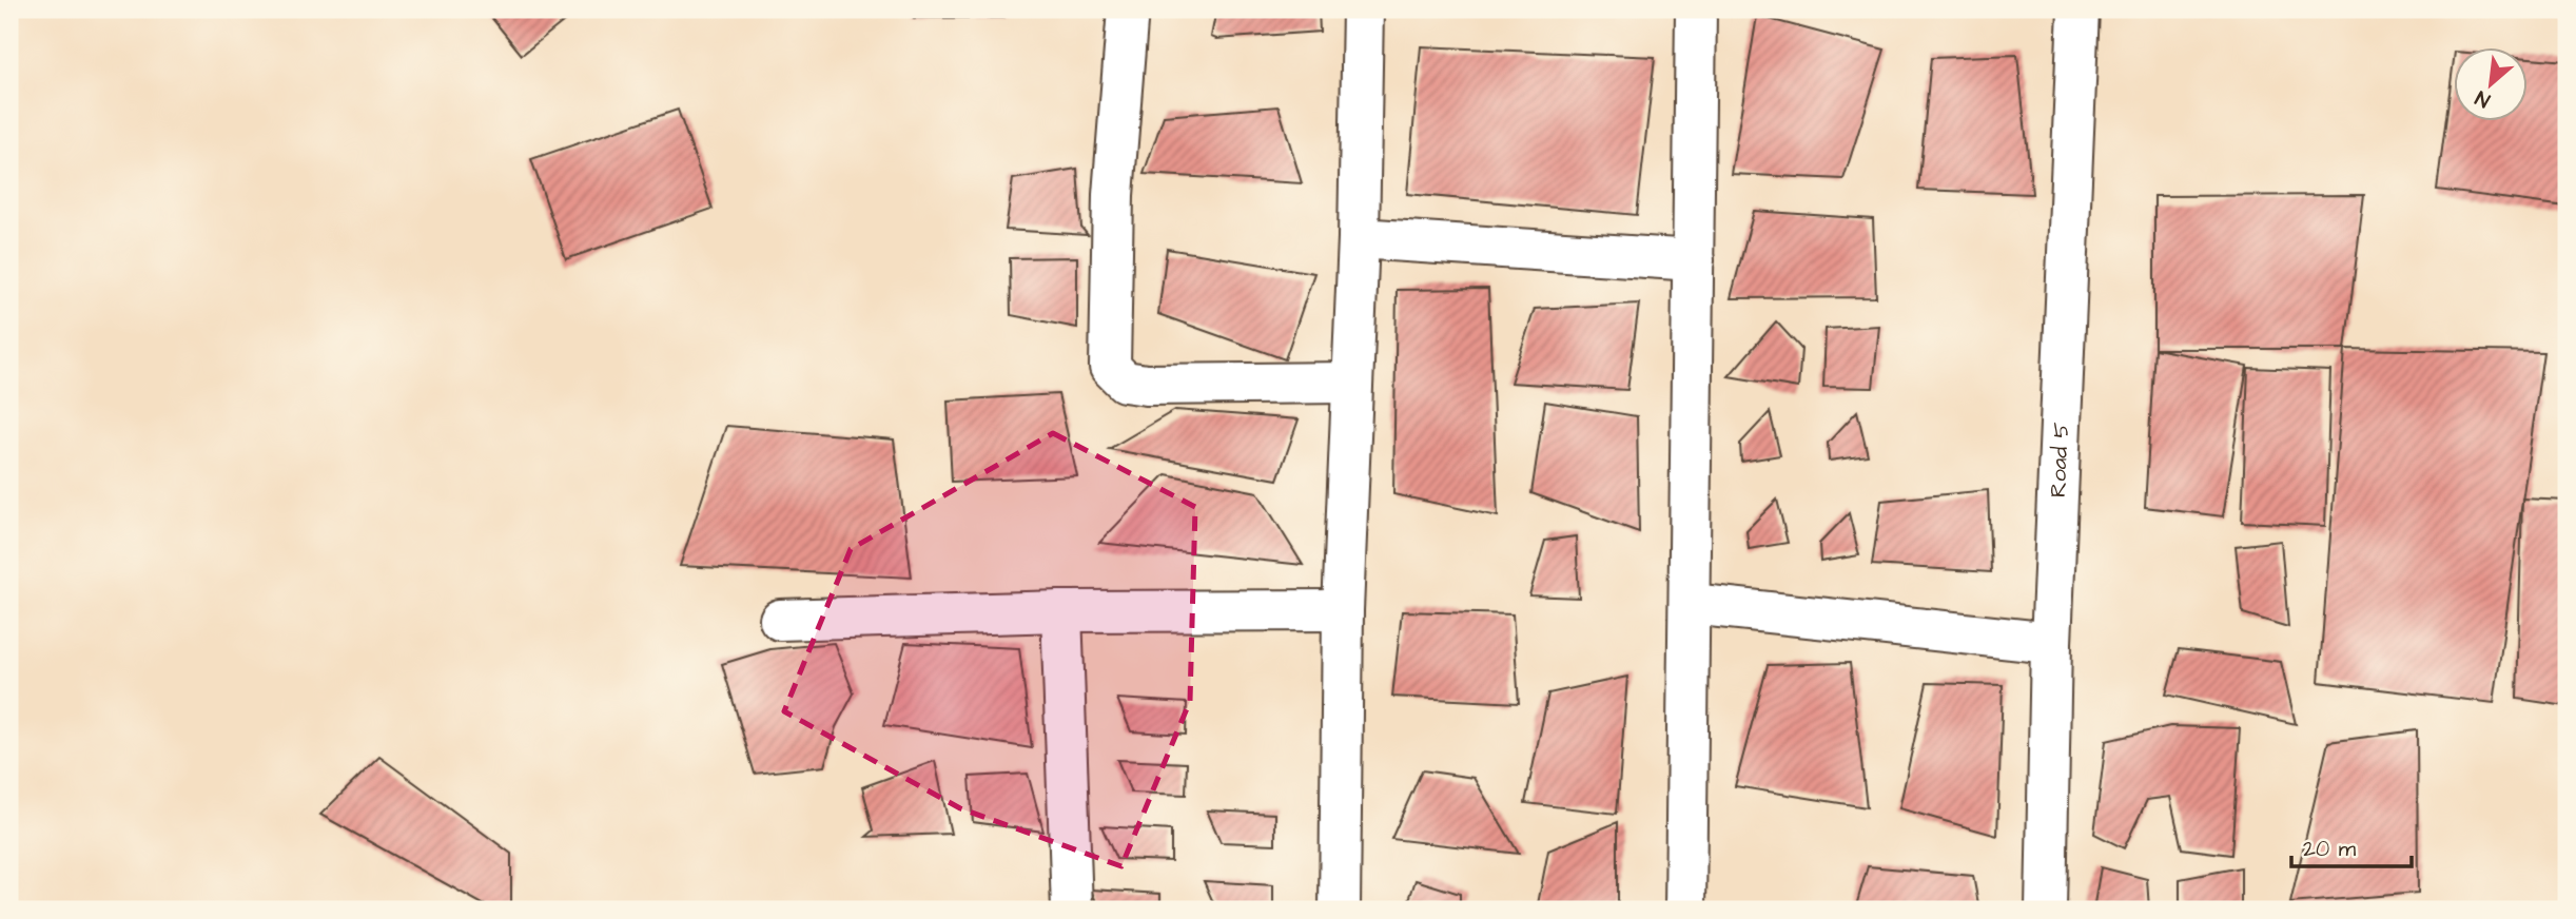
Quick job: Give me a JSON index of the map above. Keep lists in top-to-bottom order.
{
  "streets": {
    "street": ["Road 5"]
  },
  "scale_bar": "20 m",
  "north": "bottom left"
}
